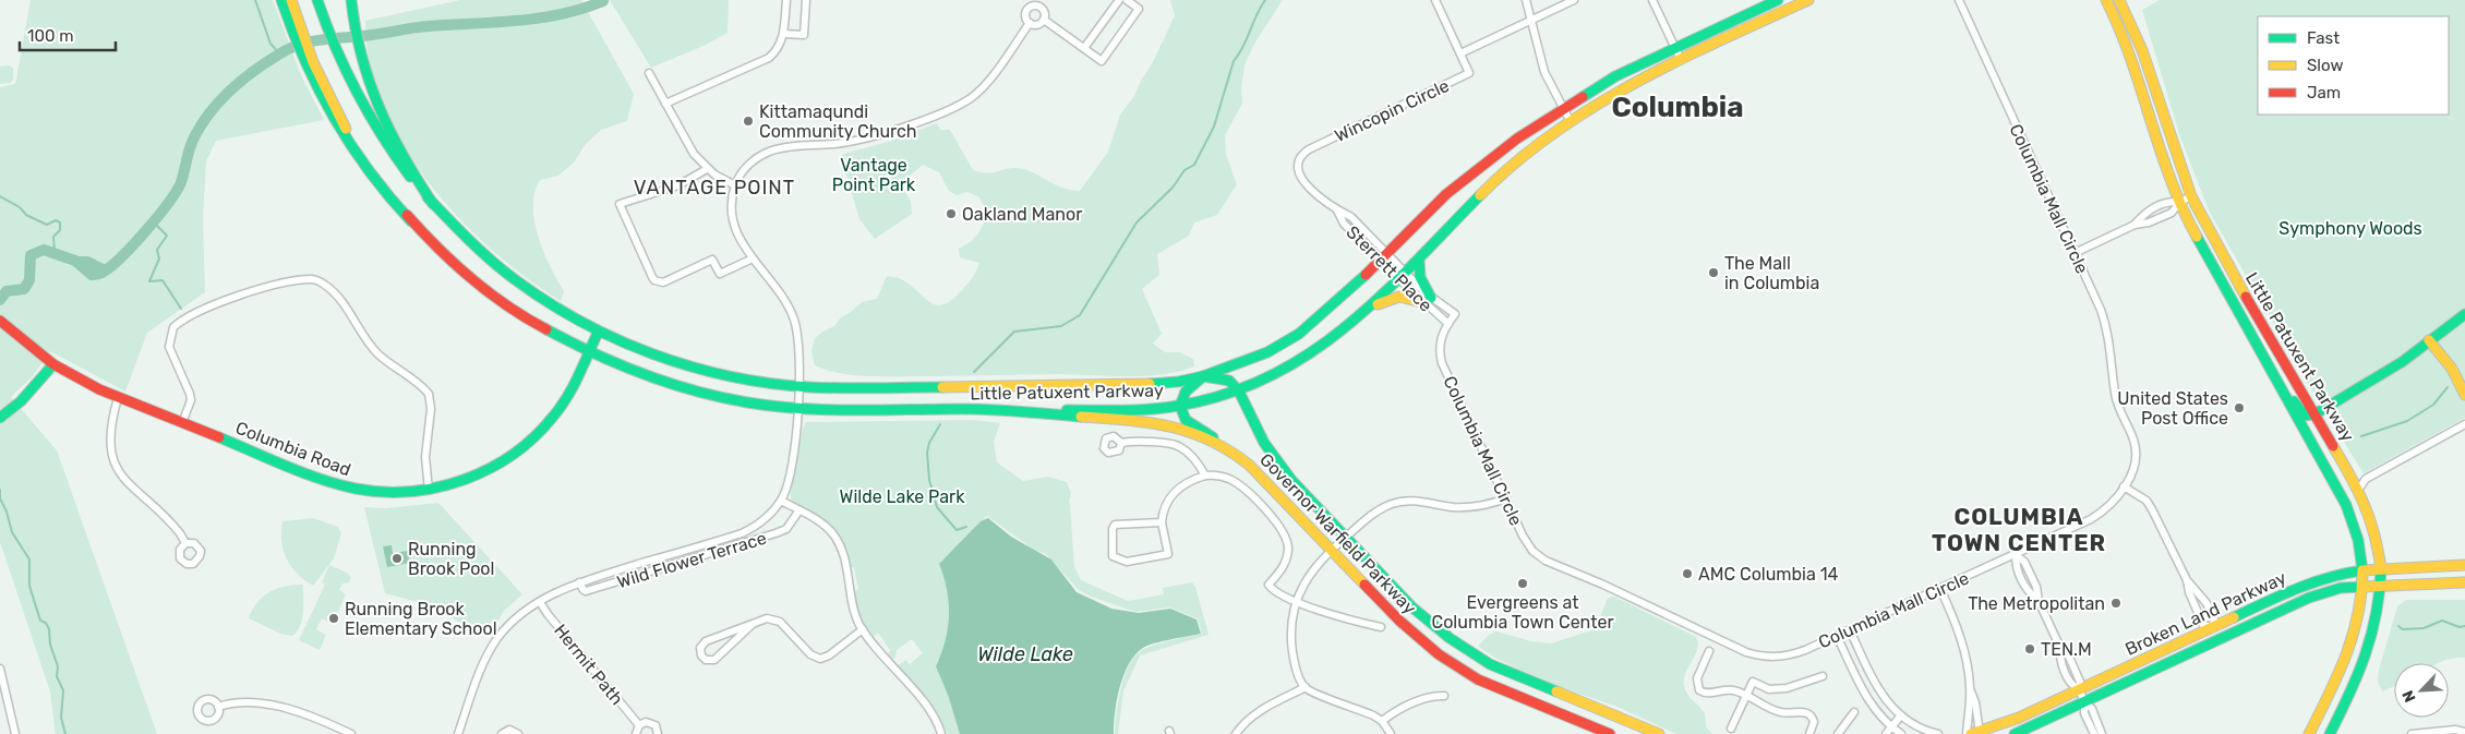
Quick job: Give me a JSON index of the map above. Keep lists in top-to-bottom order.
{
  "streets": {
    "main road": [
      "Little Patuxent Parkway",
      "Columbia Road",
      "Governor Warfield Parkway",
      "Broken Land Parkway"
    ],
    "street": [
      "Wincopin Circle",
      "Columbia Mall Circle",
      "Sterrett Place",
      "Wild Flower Terrace",
      "Hermit Path"
    ]
  },
  "crossings": [
    ["Wincopin Circle", "Sterrett Place"],
    ["Columbia Mall Circle", "Sterrett Place"],
    ["Sterrett Place", "Little Patuxent Parkway"],
    ["Little Patuxent Parkway", "Columbia Road"],
    ["Little Patuxent Parkway", "Governor Warfield Parkway"],
    ["Little Patuxent Parkway", "Broken Land Parkway"]
  ],
  "districts": ["Columbia", "VANTAGE POINT", "COLUMBIA TOWN CENTER"],
  "water": ["Wilde Lake"],
  "parks": ["Vantage Point Park", "Symphony Woods", "Wilde Lake Park"],
  "places": [
    "Kittamaqundi Community Church",
    "Oakland Manor",
    "The Mall in Columbia",
    "United States Post Office",
    "Running Brook Pool",
    "AMC Columbia 14",
    "Evergreens at Columbia Town Center",
    "The Metropolitan",
    "Running Brook Elementary School",
    "TEN.M"
  ],
  "legend": ["Fast", "Slow", "Jam"],
  "scale_bar": "100 m",
  "north": "bottom left"
}
